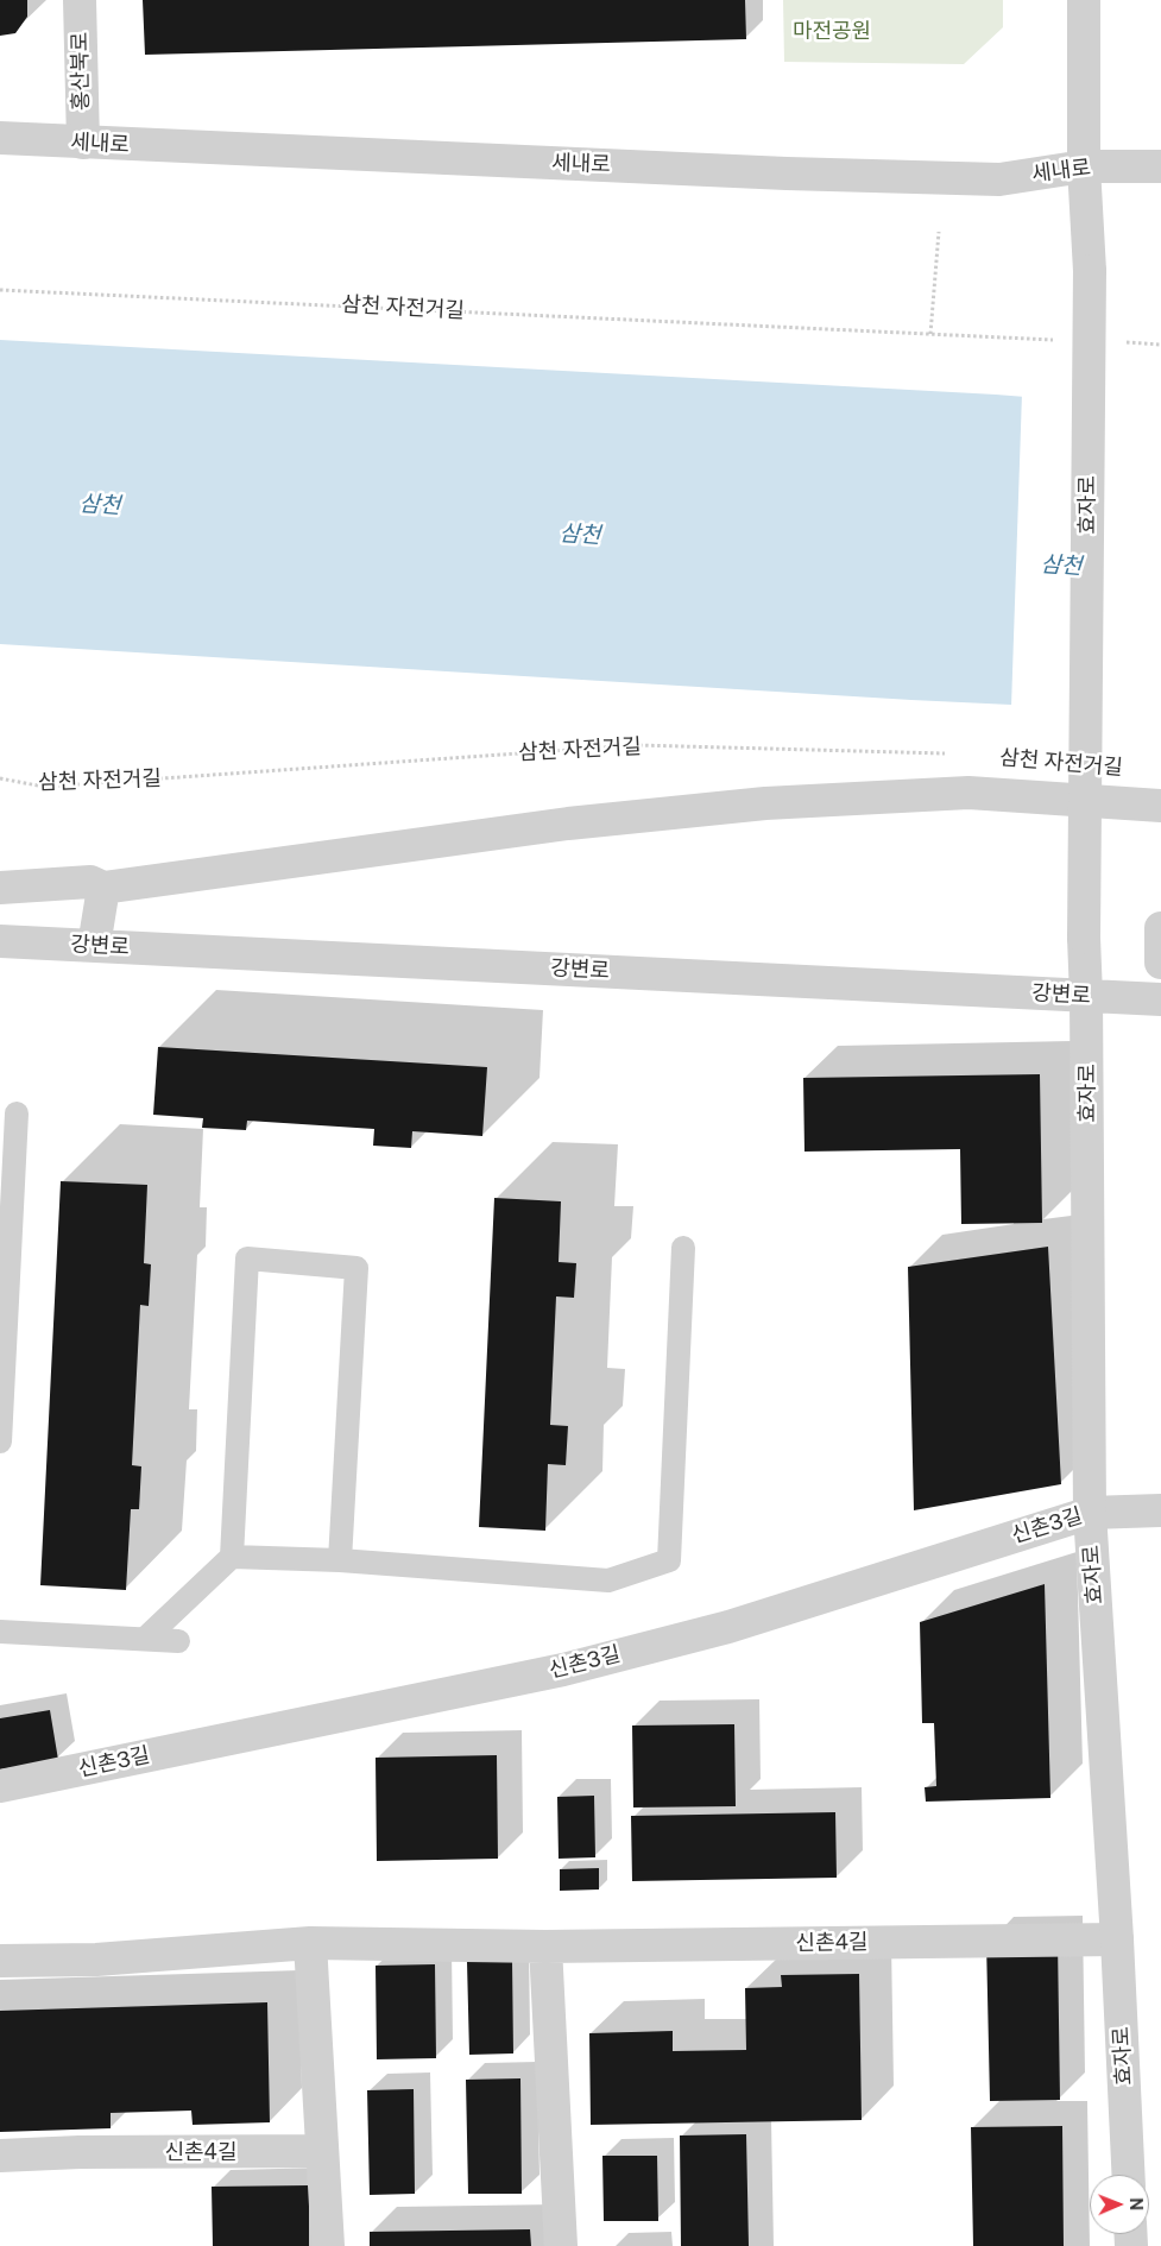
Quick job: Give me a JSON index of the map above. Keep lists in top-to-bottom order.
{
  "streets": {
    "street": [
      "홍산북로",
      "세내로",
      "효자로",
      "강변로",
      "신촌3길",
      "신촌4길"
    ],
    "path": ["삼천 자전거길"]
  },
  "crossings": [
    ["홍산북로", "세내로"],
    ["세내로", "효자로"],
    ["효자로", "강변로"],
    ["효자로", "신촌3길"],
    ["효자로", "신촌4길"]
  ],
  "water": ["삼천"],
  "parks": ["마전공원"],
  "north": "right"
}
